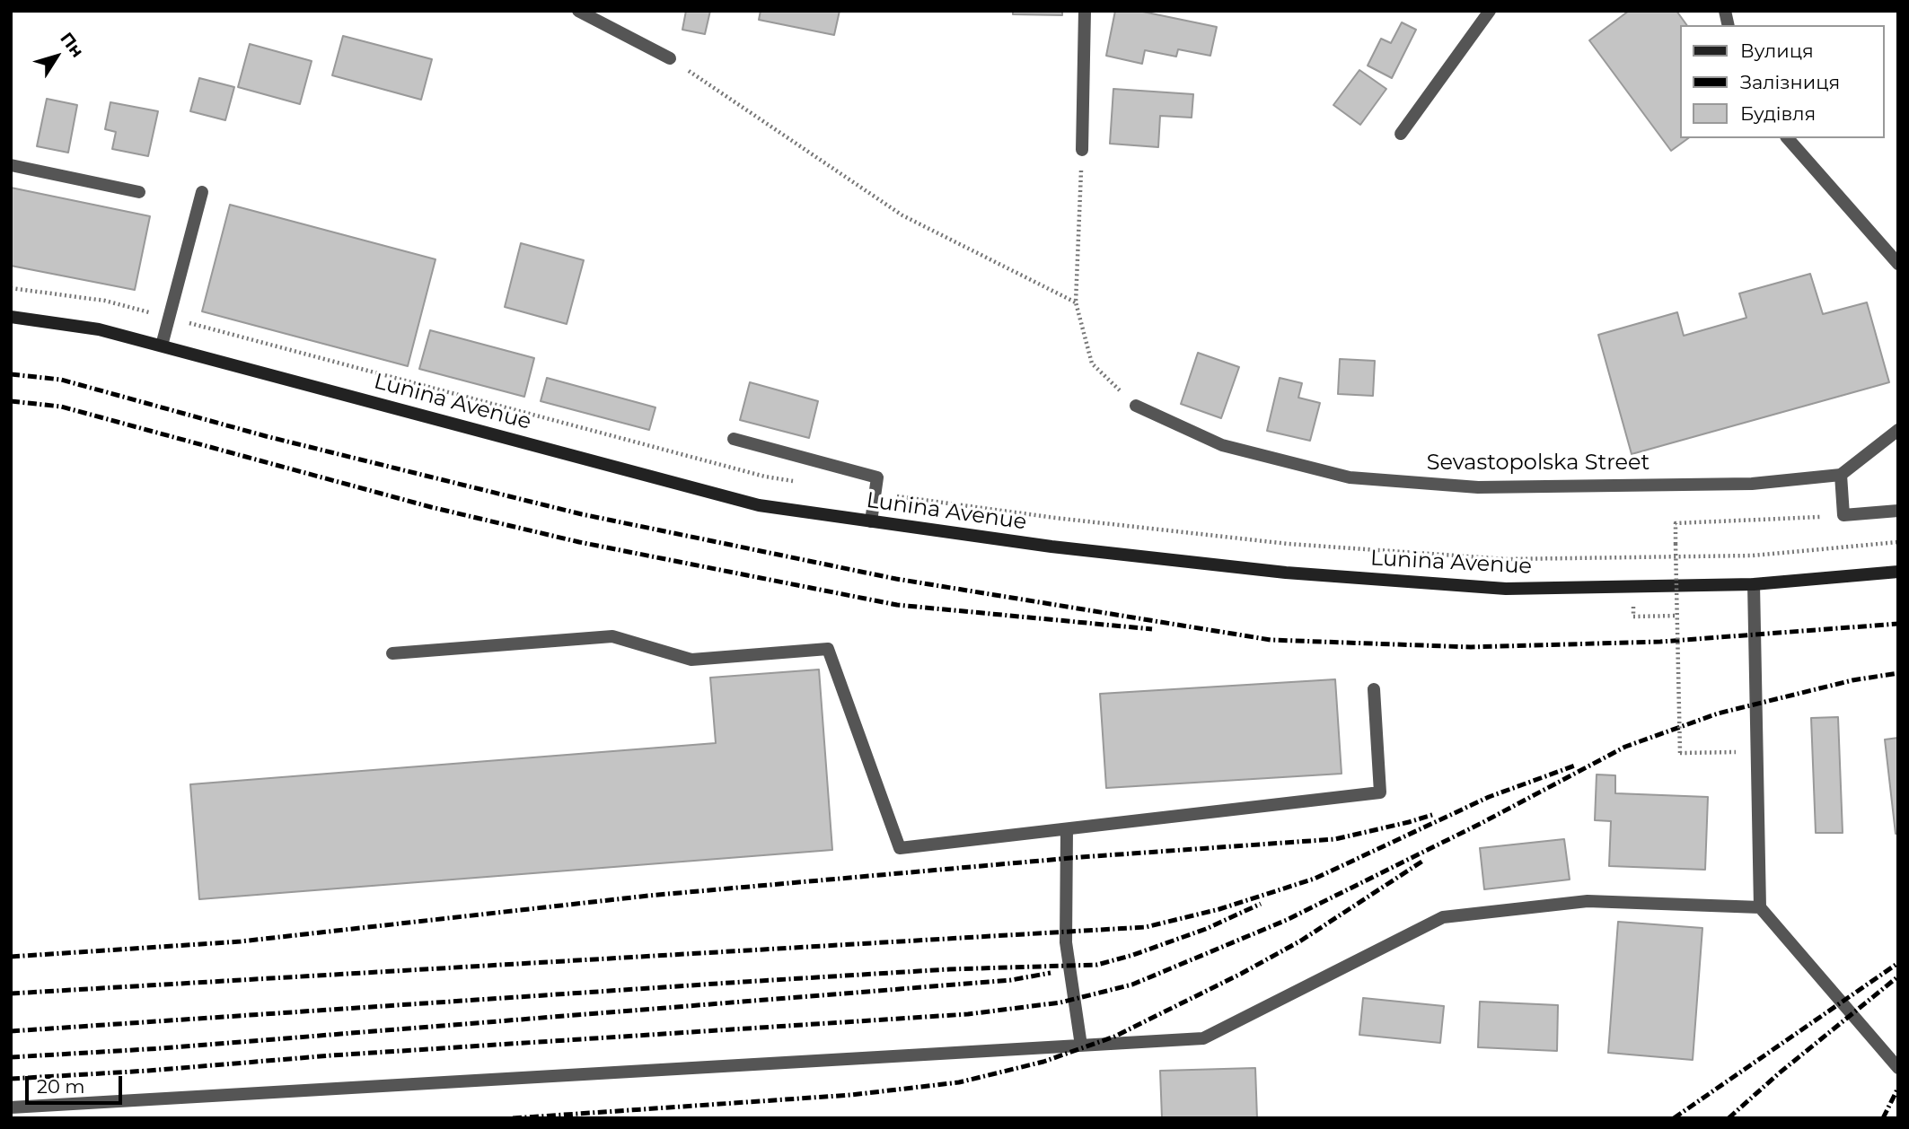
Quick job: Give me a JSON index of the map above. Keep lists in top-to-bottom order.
{
  "streets": {
    "street": ["Lunina Avenue", "Sevastopolska Street"]
  },
  "legend": ["Вулиця", "Залізниця", "Будівля"],
  "scale_bar": "20 m",
  "north": "top right"
}
